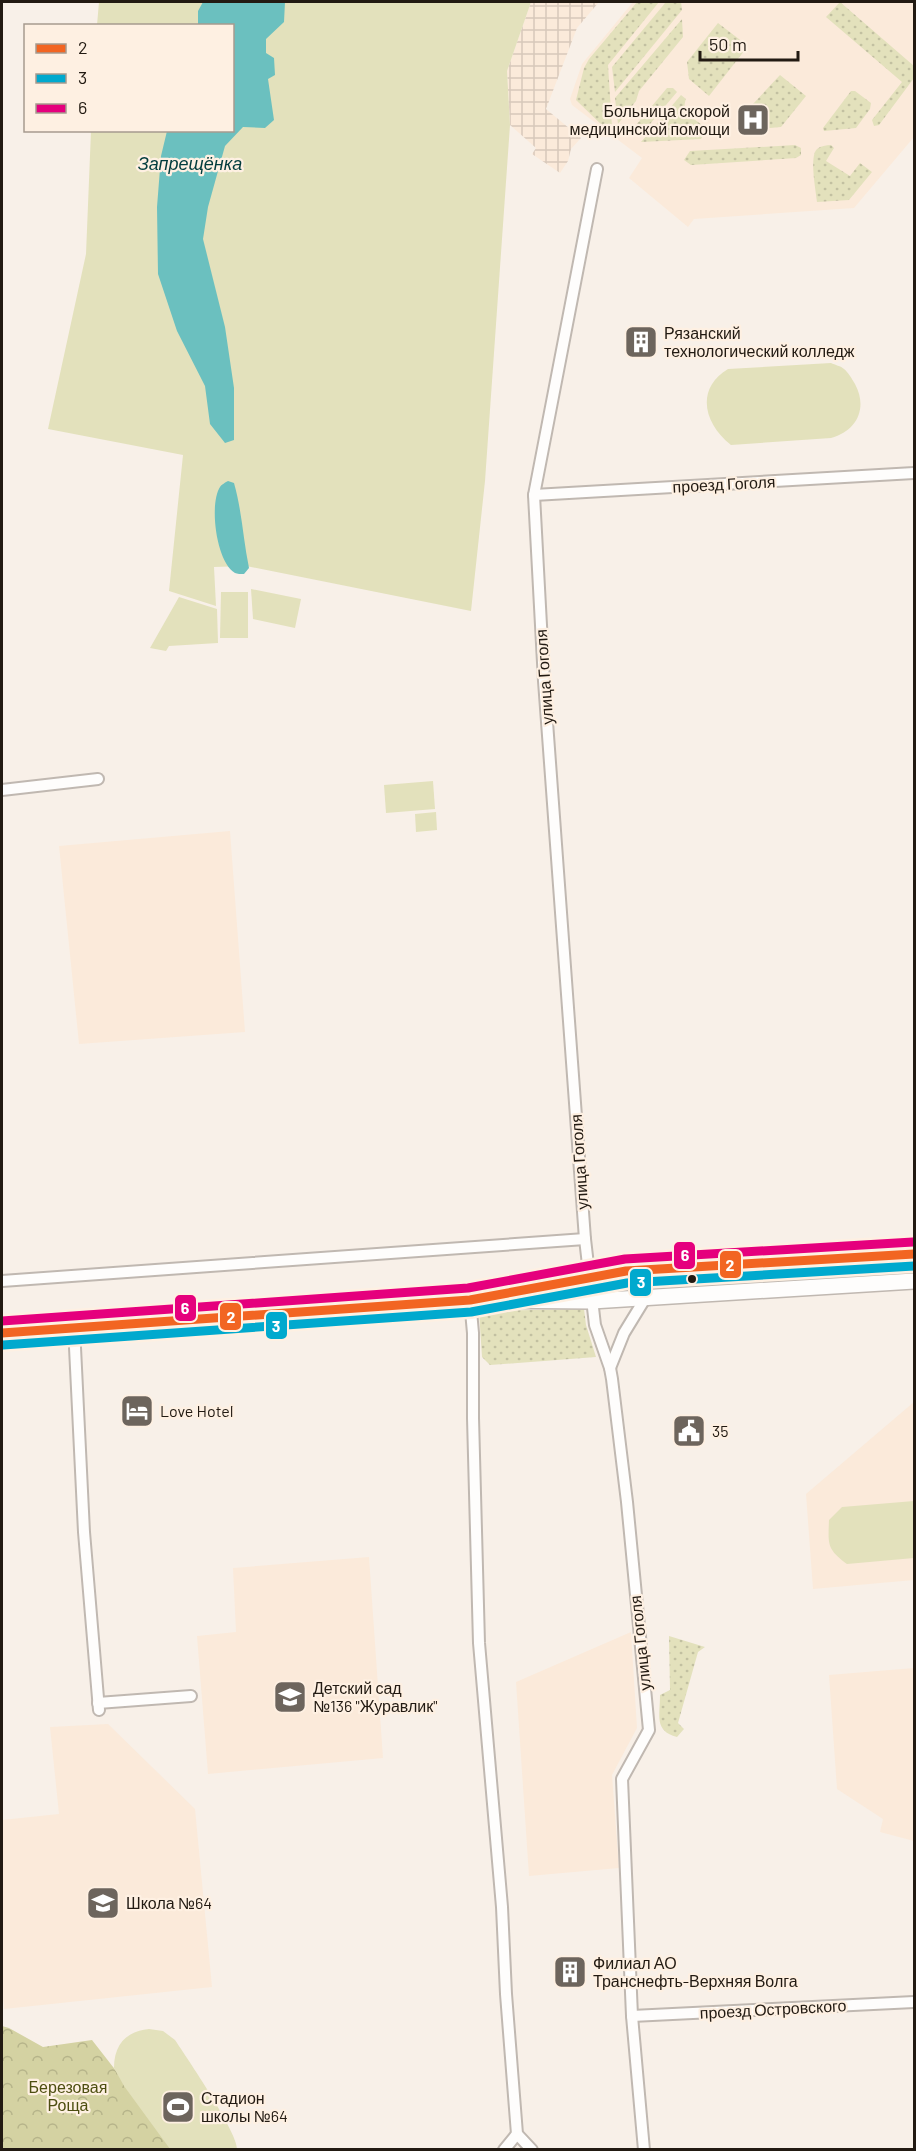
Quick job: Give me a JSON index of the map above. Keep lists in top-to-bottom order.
{
  "streets": {
    "street": ["проезд Гоголя", "улица Гоголя", "проезд Островского"]
  },
  "crossings": [
    ["проезд Гоголя", "улица Гоголя"],
    ["улица Гоголя", "проезд Островского"]
  ],
  "water": ["Запрещёнка"],
  "parks": ["Березовая Роща"],
  "places": {
    "hospital": ["Больница скорой медицинской помощи"],
    "building": ["Рязанский технологический колледж", "Филиал АО Транснефть-Верхняя Волга"],
    "hotel": ["Love Hotel"],
    "public building": ["35"],
    "school or university": ["Детский сад №136 \"Журавлик\"", "Школа №64"],
    "sports": ["Стадион школы №64"]
  },
  "lines": ["transit line 6", "transit line 2", "transit line 3"],
  "legend": ["2", "3", "6"],
  "scale_bar": "50 m"
}
